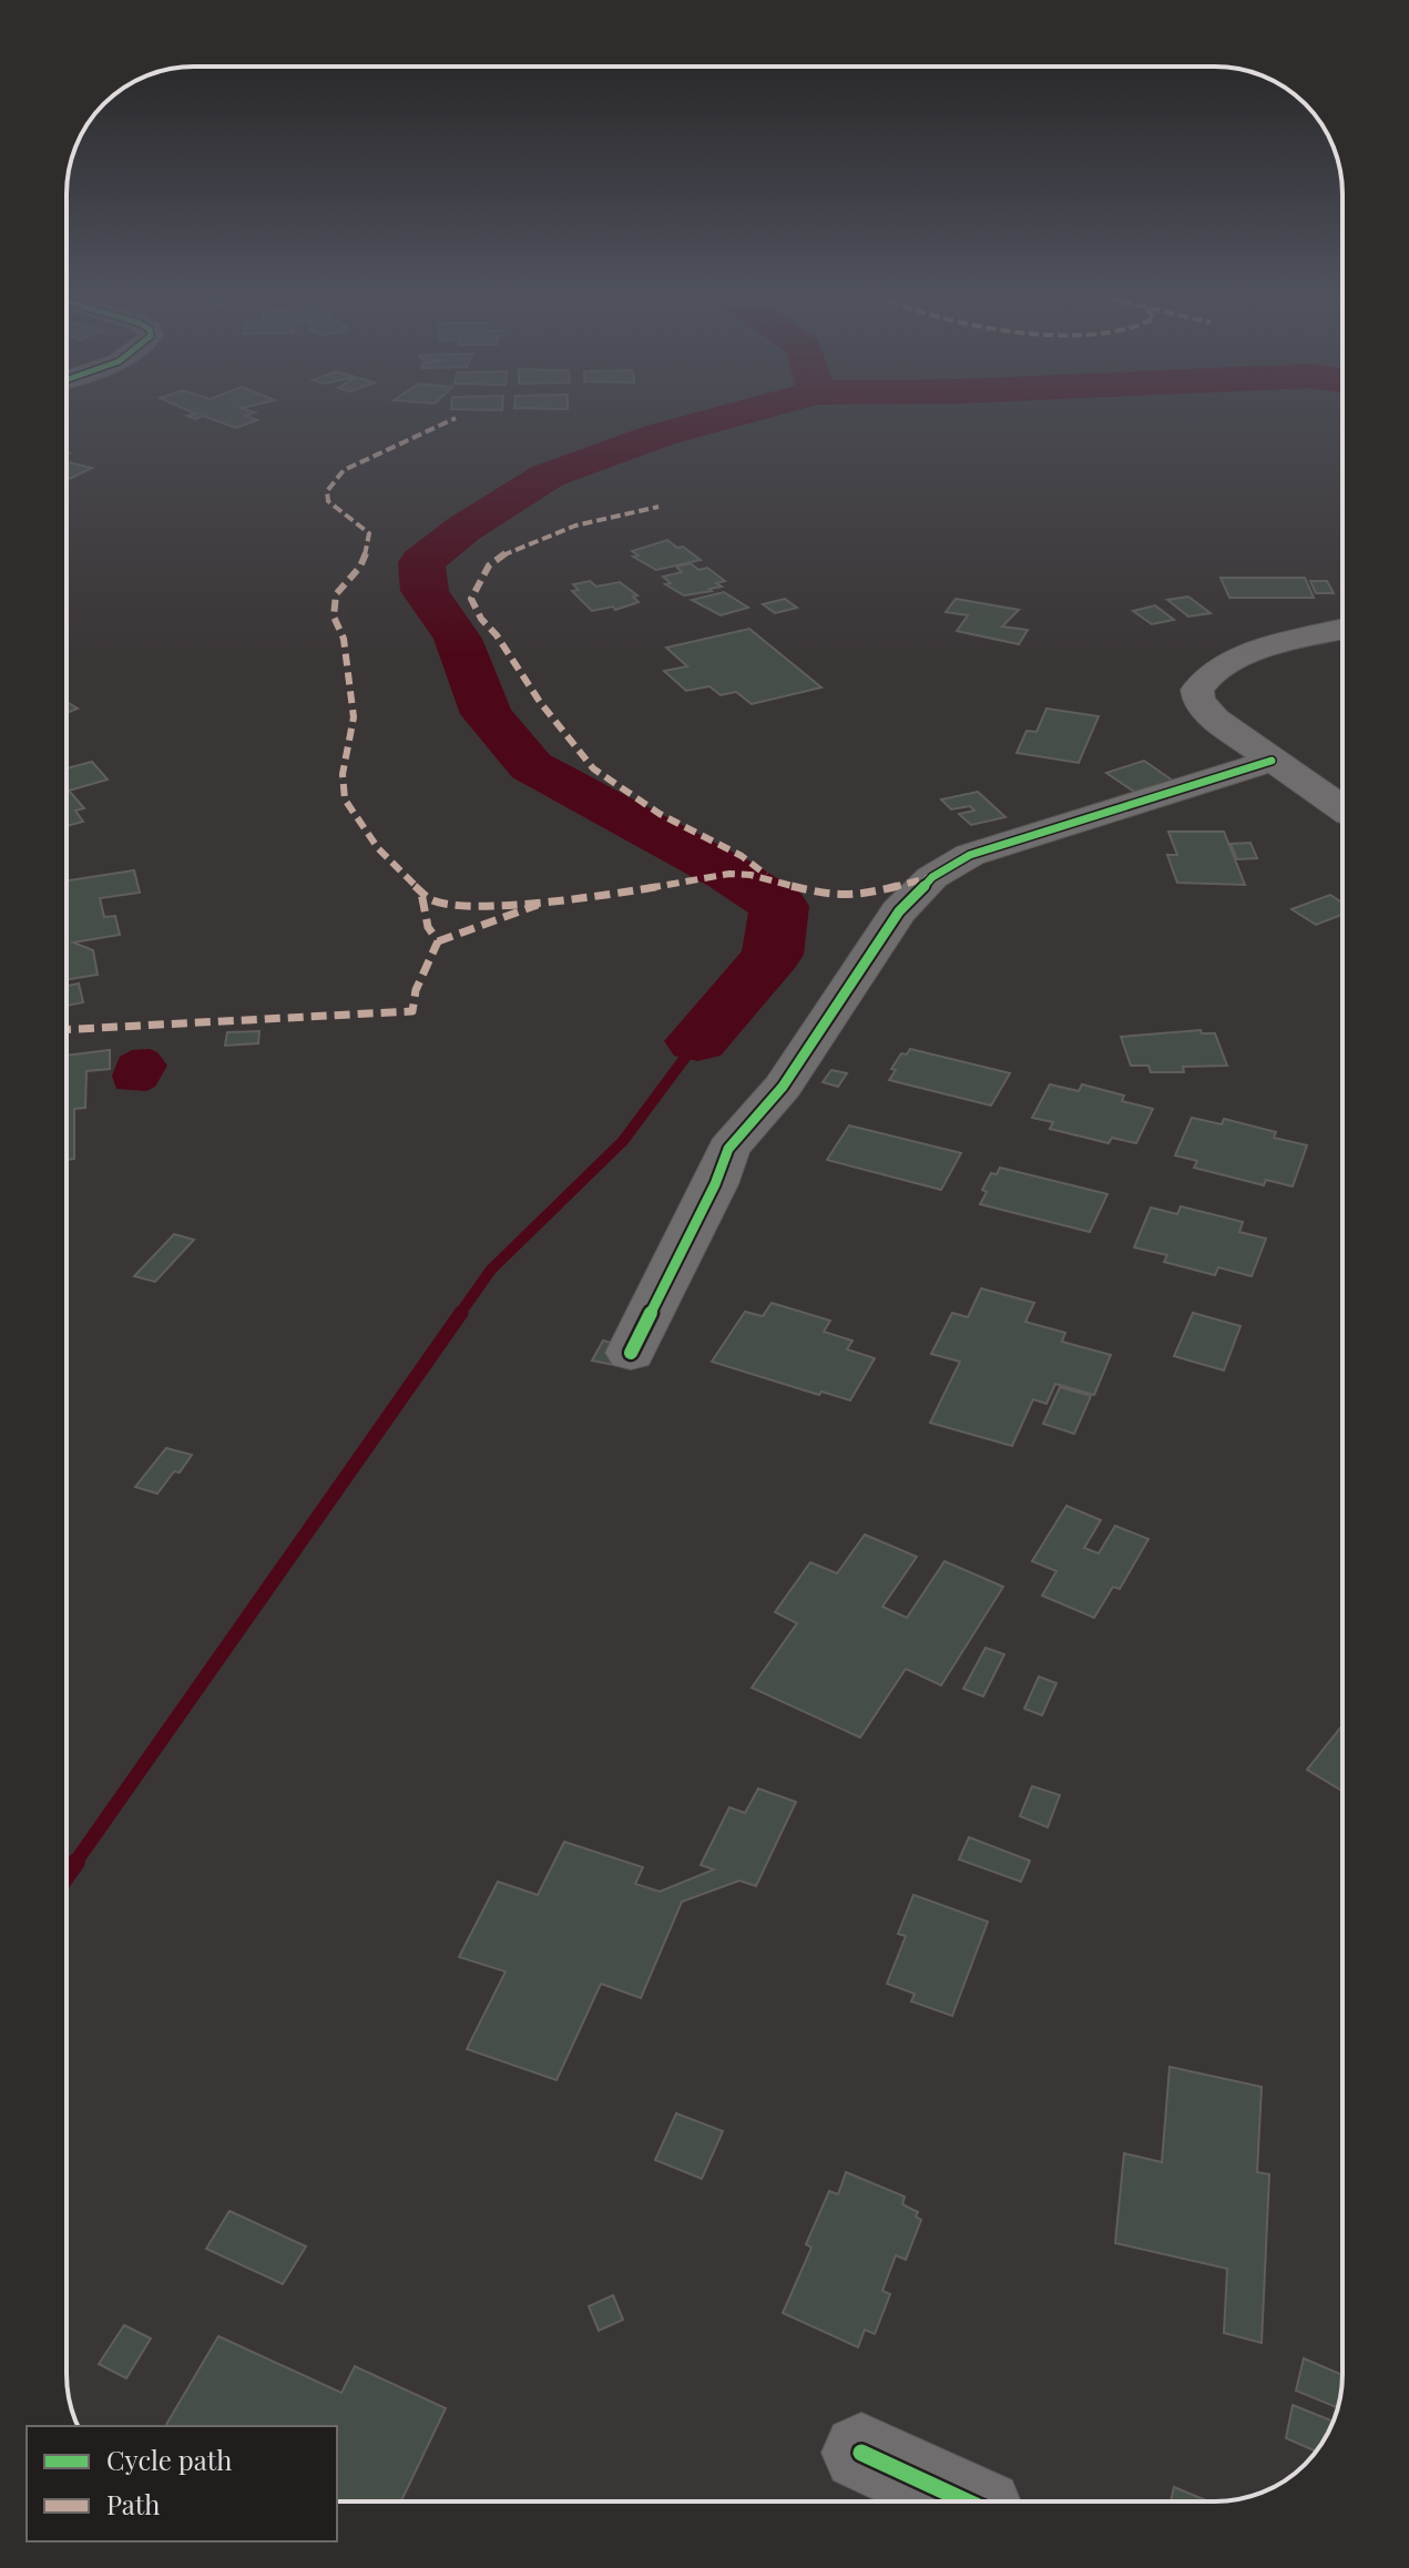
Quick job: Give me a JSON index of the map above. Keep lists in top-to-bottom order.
{
  "legend": ["Cycle path", "Path"]
}
